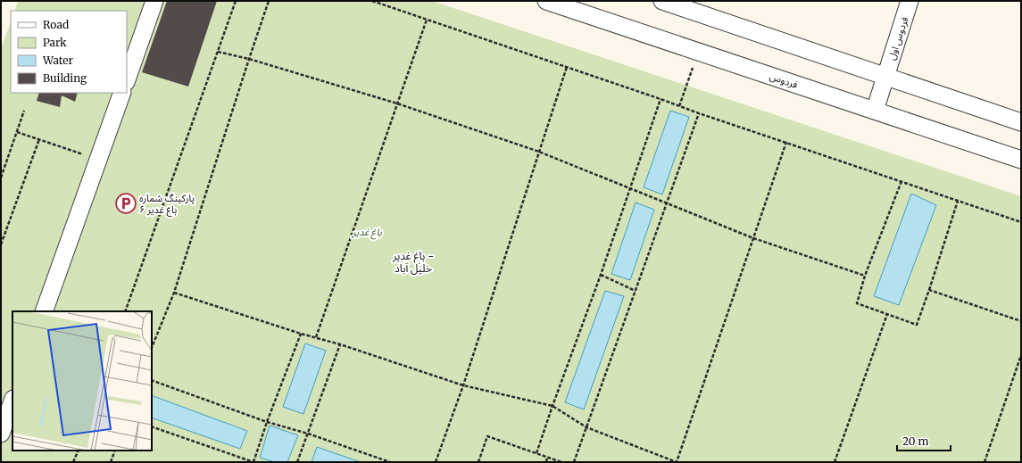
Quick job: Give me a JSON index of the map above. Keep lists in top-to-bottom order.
{
  "streets": {
    "street": ["فردوس اول", "فردوس"]
  },
  "crossings": [
    ["فردوس اول", "فردوس"]
  ],
  "districts": ["باغ غدیر - خلیل آباد"],
  "parks": ["باغ غدیر"],
  "places": {
    "parking": ["پارکینگ شماره ۶ باغ غدیر"]
  },
  "legend": [
    "Road",
    "Park",
    "Water",
    "Building"
  ],
  "scale_bar": "20 m"
}
